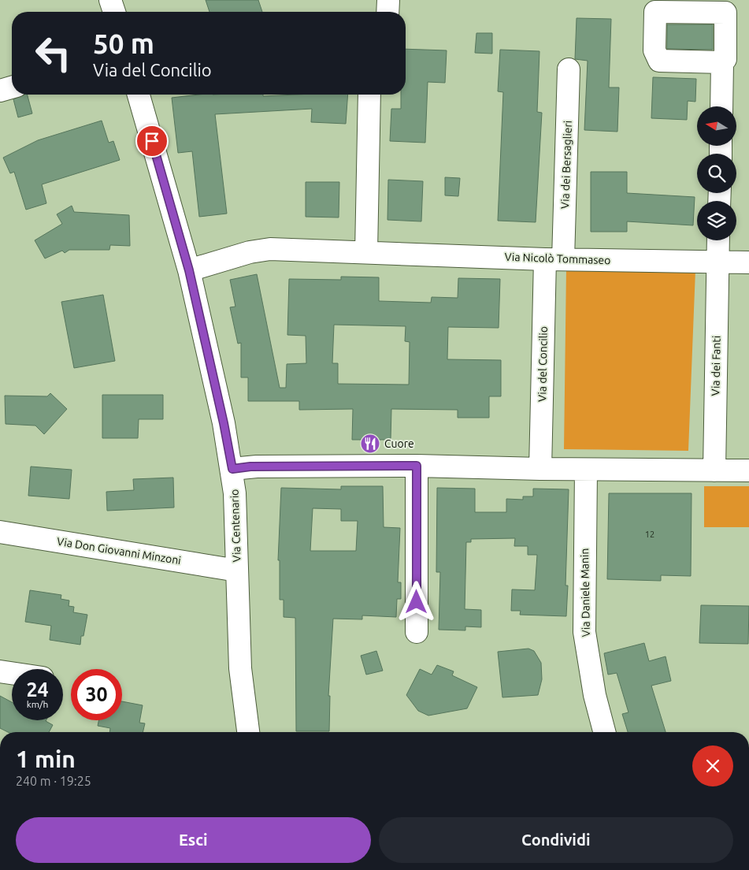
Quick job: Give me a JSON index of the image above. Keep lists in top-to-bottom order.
{
  "streets": {
    "street": [
      "Via dei Bersaglieri",
      "Via Nicolò Tommaseo",
      "Via del Concilio",
      "Via dei Fanti",
      "Via Centenario",
      "Via Don Giovanni Minzoni",
      "Via Daniele Manin"
    ]
  },
  "crossings": [
    ["Via dei Bersaglieri", "Via Nicolò Tommaseo"],
    ["Via dei Bersaglieri", "Via del Concilio"],
    ["Via Nicolò Tommaseo", "Via del Concilio"],
    ["Via Nicolò Tommaseo", "Via dei Fanti"],
    ["Via Nicolò Tommaseo", "Via Centenario"],
    ["Via Centenario", "Via Don Giovanni Minzoni"]
  ],
  "places": {
    "restaurant": ["Cuore"]
  },
  "house_numbers": ["12"],
  "north": "left",
  "page": {
    "turn": ["50 m", "Via del Concilio"],
    "speed": "24 km/h",
    "limit": "30",
    "heading": ["1 min", "240 m · 19:25"],
    "buttons": ["Esci", "Condividi"]
  }
}
